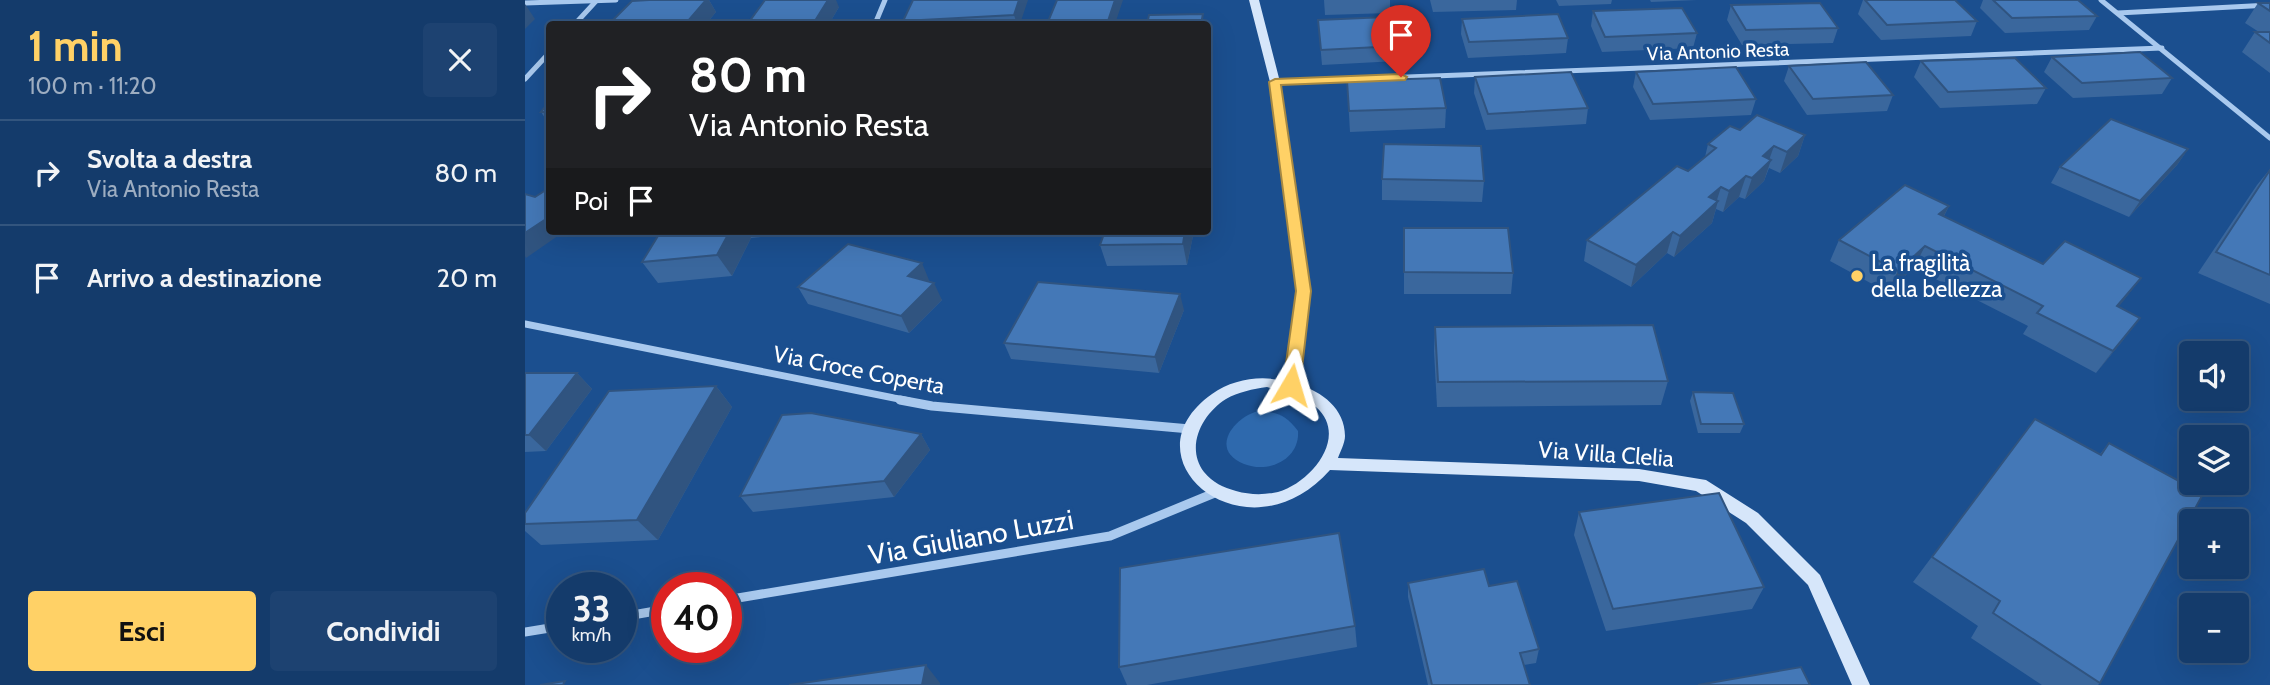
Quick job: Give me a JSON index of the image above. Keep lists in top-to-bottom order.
{
  "streets": {
    "street": [
      "Via Antonio Resta",
      "Via Croce Coperta",
      "Via Villa Clelia",
      "Via Giuliano Luzzi"
    ]
  },
  "crossings": [
    ["Via Croce Coperta", "Via Villa Clelia"],
    ["Via Croce Coperta", "Via Giuliano Luzzi"],
    ["Via Villa Clelia", "Via Giuliano Luzzi"]
  ],
  "places": ["La fragilità della bellezza"],
  "page": {
    "heading": ["1 min", "100 m · 11:20"],
    "turn": ["80 m", "Via Antonio Resta"],
    "list": [
      {
        "name": "Svolta a destra",
        "note": "Via Antonio Resta",
        "value": "80 m"
      },
      {
        "name": "Arrivo a destinazione",
        "value": "20 m"
      }
    ],
    "then": "Poi",
    "map_buttons": ["+", "−"],
    "speed": "33 km/h",
    "limit": "40",
    "buttons": ["Esci", "Condividi"]
  }
}
